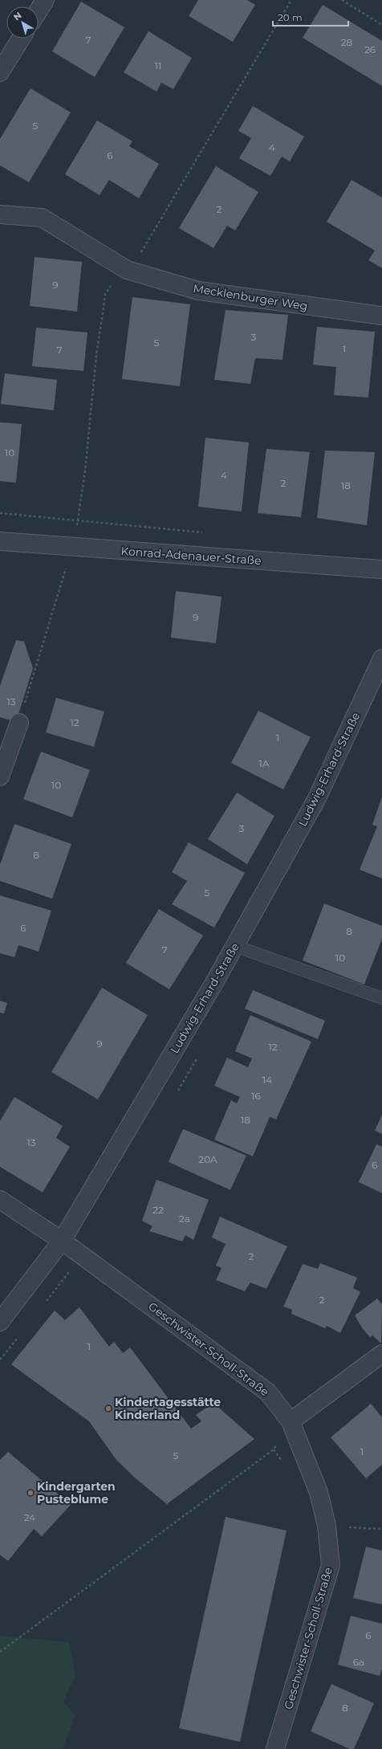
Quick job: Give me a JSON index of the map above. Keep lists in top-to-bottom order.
{
  "streets": {
    "street": [
      "Mecklenburger Weg",
      "Konrad-Adenauer-Straße",
      "Ludwig-Erhard-Straße",
      "Geschwister-Scholl-Straße"
    ]
  },
  "crossings": [
    ["Ludwig-Erhard-Straße", "Geschwister-Scholl-Straße"]
  ],
  "places": ["Kindertagesstätte Kinderland", "Kindergarten Pusteblume"],
  "house_numbers": [
    "7",
    "28",
    "26",
    "11",
    "5",
    "4",
    "6",
    "2",
    "9",
    "3",
    "5",
    "1",
    "7",
    "10",
    "4",
    "2",
    "18",
    "9",
    "13",
    "12",
    "1",
    "1A",
    "10",
    "3",
    "8",
    "5",
    "6",
    "8",
    "7",
    "10",
    "9",
    "12",
    "14",
    "16",
    "18",
    "13",
    "20A",
    "6",
    "22",
    "2a",
    "2",
    "2",
    "1",
    "1",
    "5",
    "24",
    "6",
    "6a",
    "8"
  ],
  "scale_bar": "20 m",
  "north": "top left"
}
